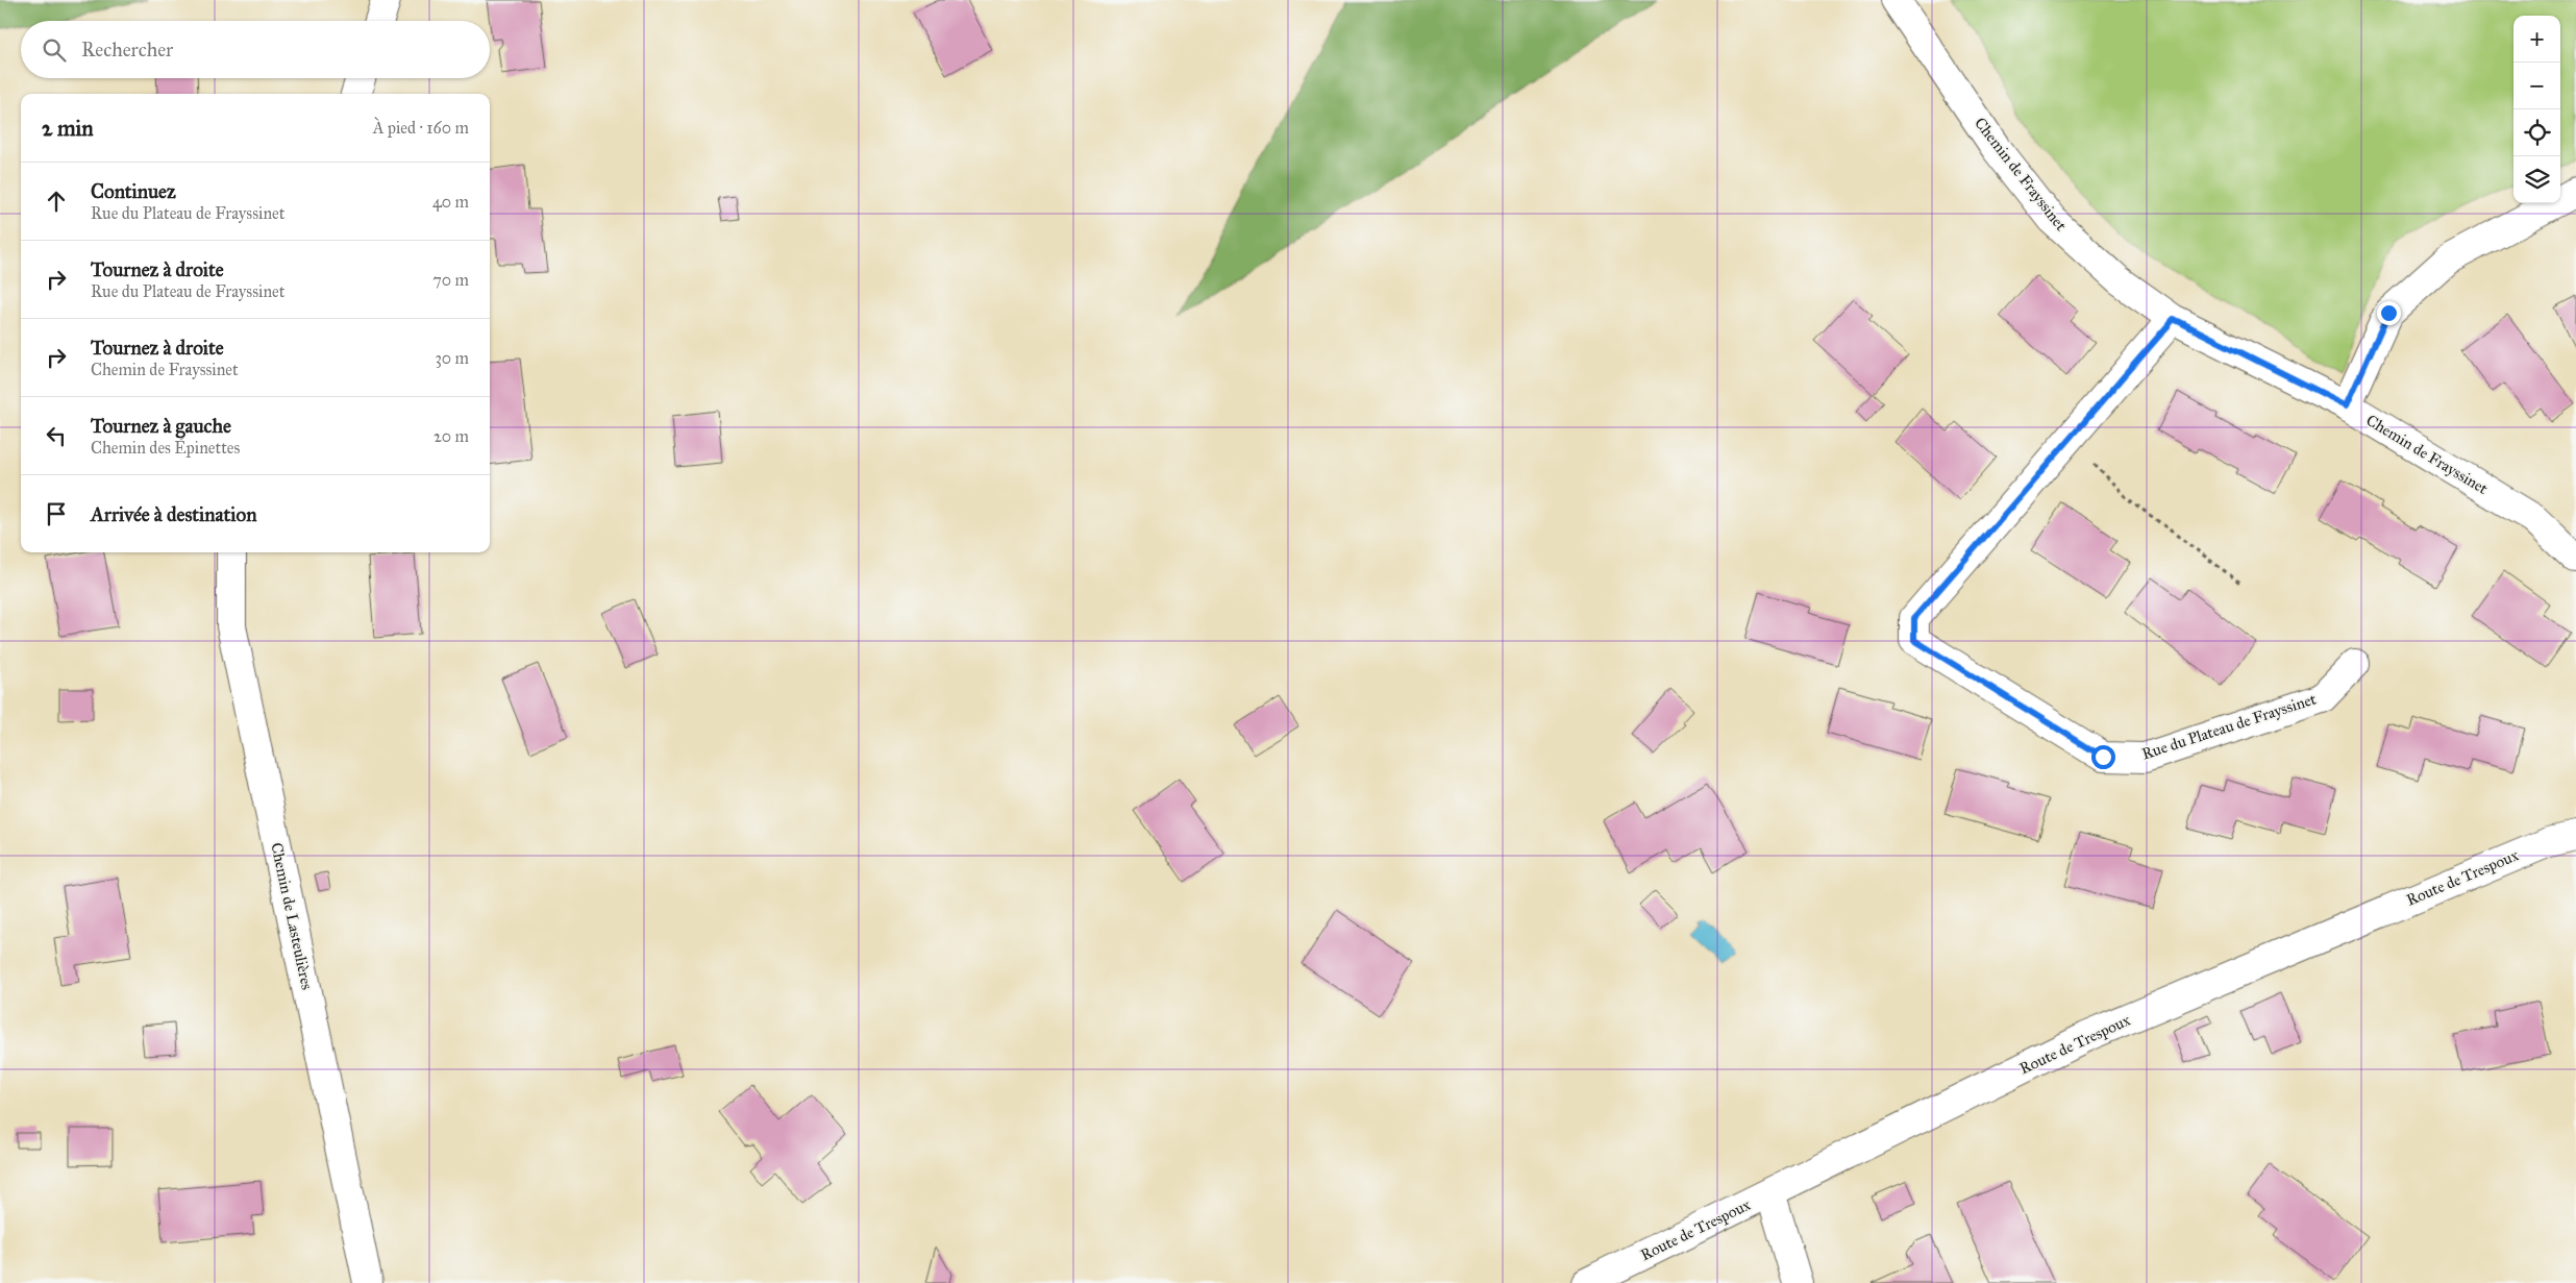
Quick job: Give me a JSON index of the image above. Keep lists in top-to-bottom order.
{
  "streets": {
    "street": [
      "Chemin de Frayssinet",
      "Rue du Plateau de Frayssinet",
      "Route de Trespoux",
      "Chemin de Lasteulières"
    ]
  },
  "crossings": [
    ["Chemin de Frayssinet", "Rue du Plateau de Frayssinet"]
  ],
  "page": {
    "map_buttons": ["+", "−"],
    "search": "Rechercher",
    "heading": ["2 min", "À pied · 160 m"],
    "list": [
      ["Continuez", "Rue du Plateau de Frayssinet", "40 m"],
      ["Tournez à droite", "Rue du Plateau de Frayssinet", "70 m"],
      ["Tournez à droite", "Chemin de Frayssinet", "30 m"],
      ["Tournez à gauche", "Chemin des Épinettes", "20 m"],
      "Arrivée à destination"
    ]
  }
}
